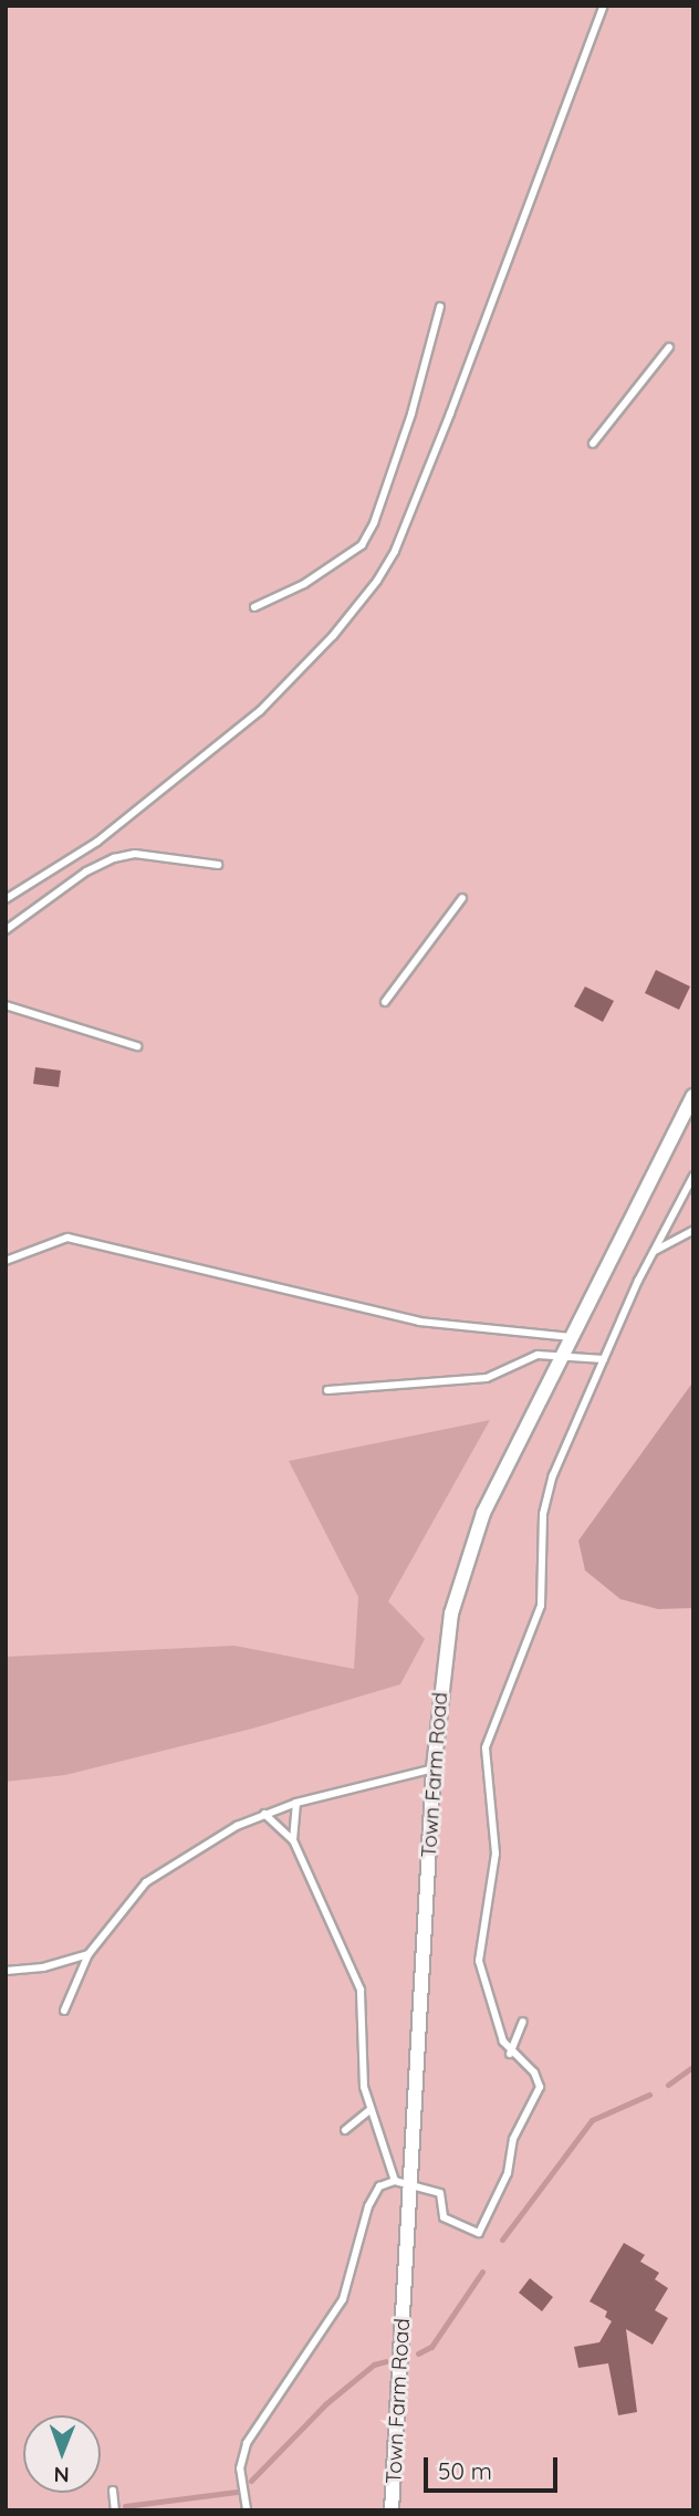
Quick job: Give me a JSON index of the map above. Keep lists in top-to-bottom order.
{
  "streets": {
    "street": ["Town Farm Road"]
  },
  "scale_bar": "50 m",
  "north": "bottom"
}
